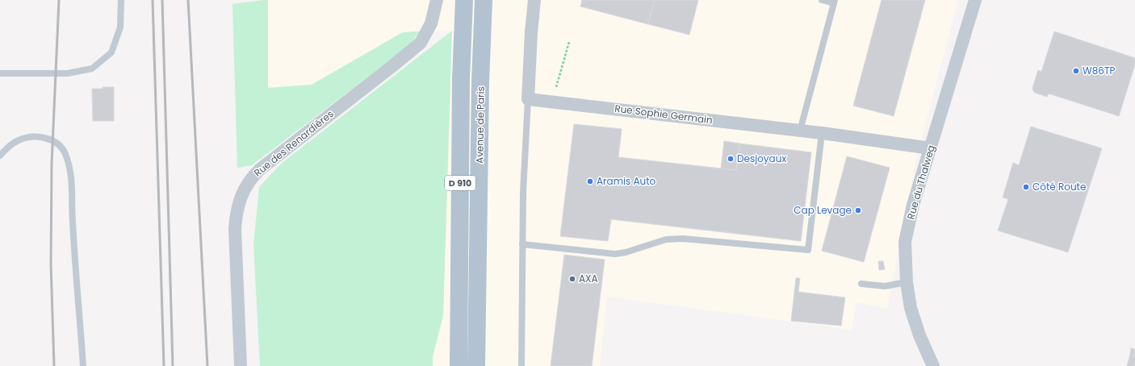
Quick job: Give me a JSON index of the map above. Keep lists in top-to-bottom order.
{
  "streets": {
    "main road": ["Avenue de Paris", "D 910"],
    "street": ["Rue Sophie Germain", "Rue des Renardières", "Rue du Thalweg"]
  },
  "crossings": [
    ["Rue Sophie Germain", "Rue du Thalweg"]
  ],
  "places": [
    "W86TP",
    "Desjoyaux",
    "Aramis Auto",
    "Côté Route",
    "Cap Levage",
    "AXA"
  ]
}
